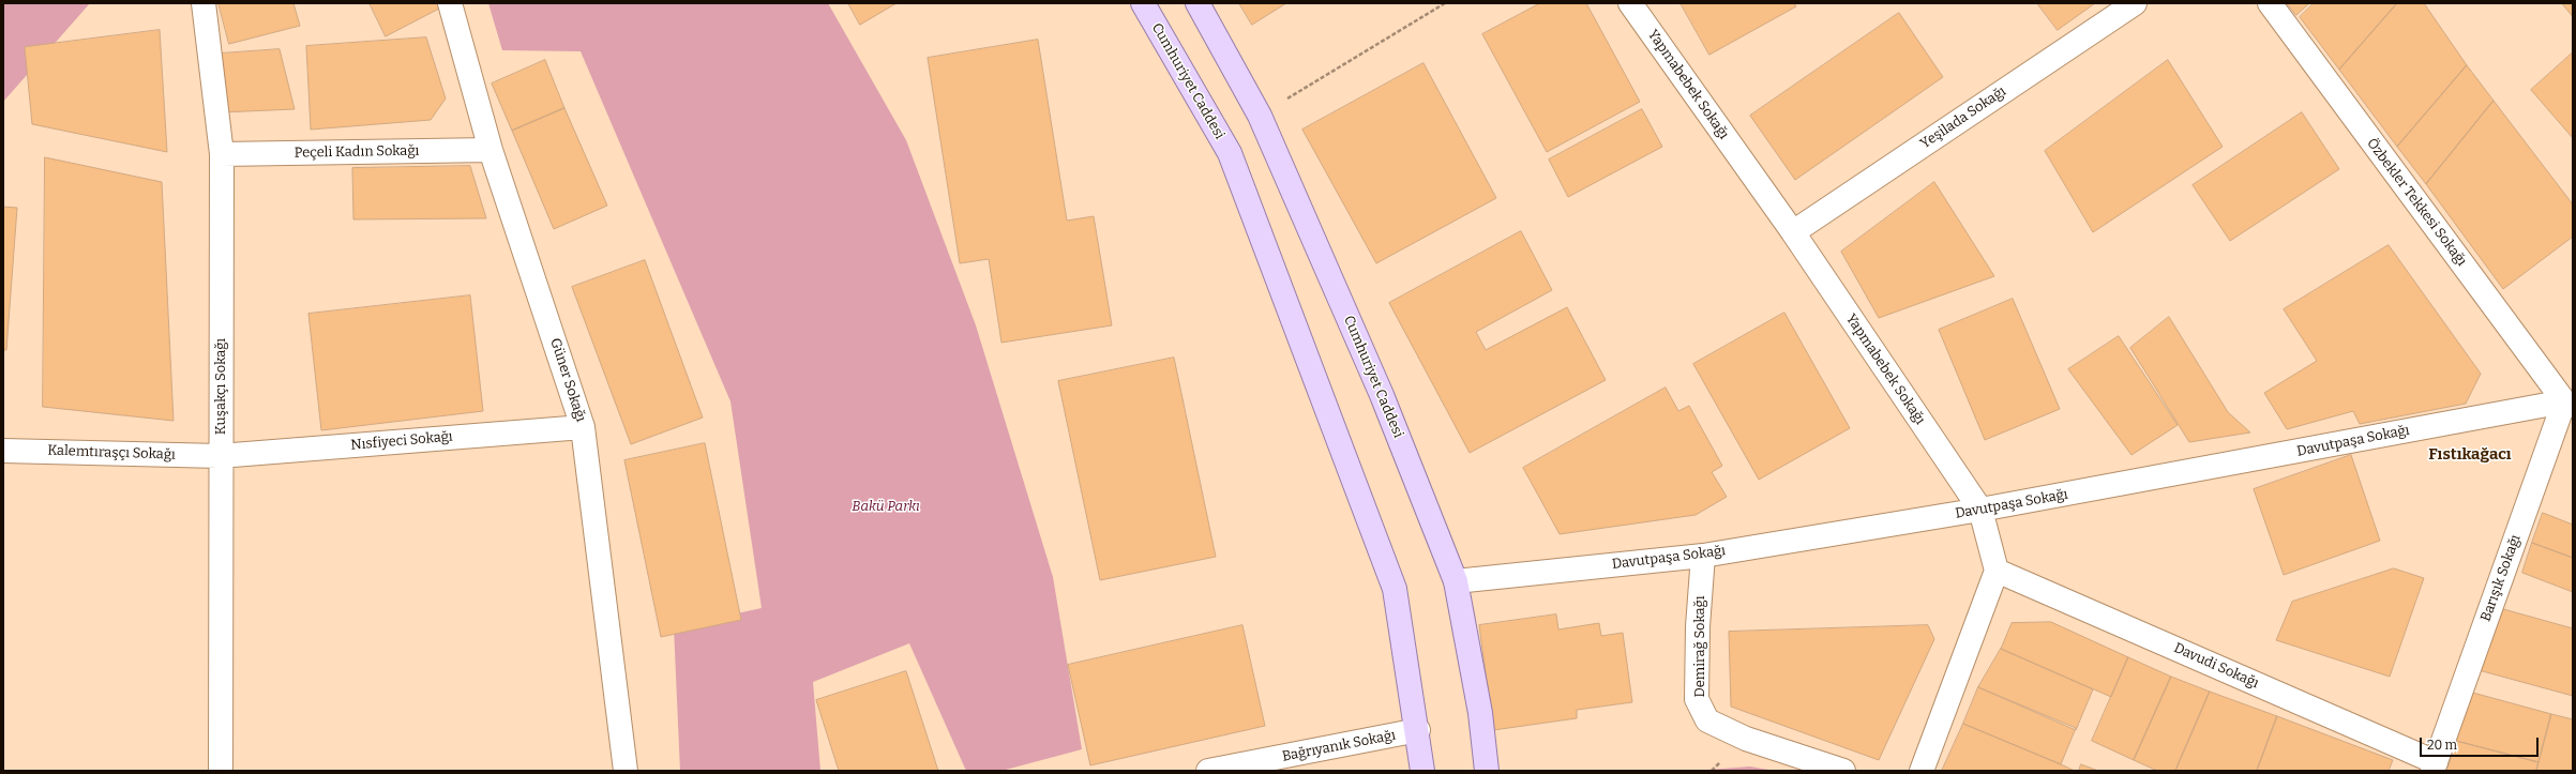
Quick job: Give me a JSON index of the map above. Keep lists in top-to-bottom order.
{
  "streets": {
    "main road": ["Cumhuriyet Caddesi"],
    "street": [
      "Yapmabebek Sokağı",
      "Yeşilada Sokağı",
      "Peçeli Kadın Sokağı",
      "Özbekler Tekkesi Sokağı",
      "Güner Sokağı",
      "Kuşakçı Sokağı",
      "Nısfiyeci Sokağı",
      "Davutpaşa Sokağı",
      "Kalemtıraşçı Sokağı",
      "Barışık Sokağı",
      "Demirağ Sokağı",
      "Davudi Sokağı",
      "Bağrıyanık Sokağı"
    ]
  },
  "crossings": [
    ["Cumhuriyet Caddesi", "Davutpaşa Sokağı"],
    ["Cumhuriyet Caddesi", "Bağrıyanık Sokağı"],
    ["Yapmabebek Sokağı", "Yeşilada Sokağı"],
    ["Yapmabebek Sokağı", "Davutpaşa Sokağı"],
    ["Yapmabebek Sokağı", "Davudi Sokağı"],
    ["Peçeli Kadın Sokağı", "Güner Sokağı"],
    ["Peçeli Kadın Sokağı", "Kuşakçı Sokağı"],
    ["Özbekler Tekkesi Sokağı", "Davutpaşa Sokağı"],
    ["Özbekler Tekkesi Sokağı", "Barışık Sokağı"],
    ["Güner Sokağı", "Nısfiyeci Sokağı"],
    ["Kuşakçı Sokağı", "Nısfiyeci Sokağı"],
    ["Kuşakçı Sokağı", "Kalemtıraşçı Sokağı"],
    ["Nısfiyeci Sokağı", "Kalemtıraşçı Sokağı"],
    ["Davutpaşa Sokağı", "Barışık Sokağı"],
    ["Davutpaşa Sokağı", "Demirağ Sokağı"],
    ["Barışık Sokağı", "Davudi Sokağı"]
  ],
  "districts": ["Fıstıkağacı"],
  "parks": ["Bakü Parkı"],
  "scale_bar": "20 m"
}
